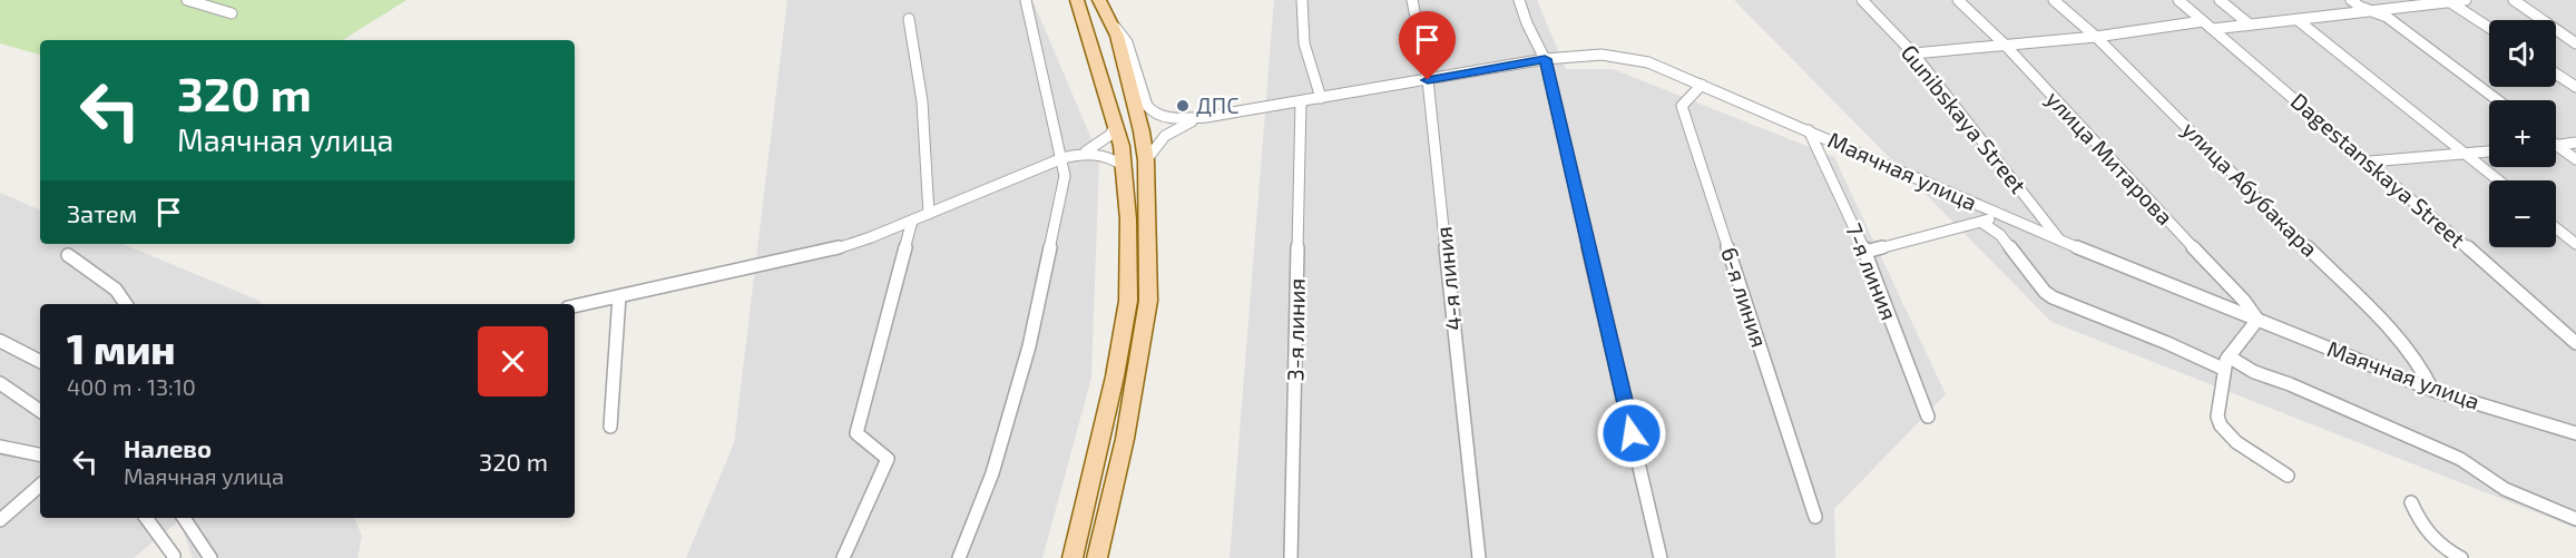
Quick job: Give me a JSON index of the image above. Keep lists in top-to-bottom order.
{
  "streets": {
    "street": [
      "Gunibskaya Street",
      "улица Митарова",
      "Dagestanskaya Street",
      "Маячная улица",
      "улица Абубакара",
      "7-я линия",
      "4-я линия",
      "6-я линия",
      "3-я линия"
    ]
  },
  "crossings": [
    ["Gunibskaya Street", "Маячная улица"],
    ["улица Митарова", "Маячная улица"],
    ["Маячная улица", "улица Абубакара"],
    ["Маячная улица", "7-я линия"],
    ["Маячная улица", "4-я линия"],
    ["Маячная улица", "6-я линия"],
    ["Маячная улица", "3-я линия"]
  ],
  "places": ["ДПС"],
  "page": {
    "map_buttons": ["+", "−"],
    "turn": ["320 m", "Маячная улица"],
    "then": "Затем",
    "heading": ["1 мин", "400 m · 13:10"],
    "list": [
      {
        "name": "Налево",
        "note": "Маячная улица",
        "value": "320 m"
      }
    ]
  }
}
